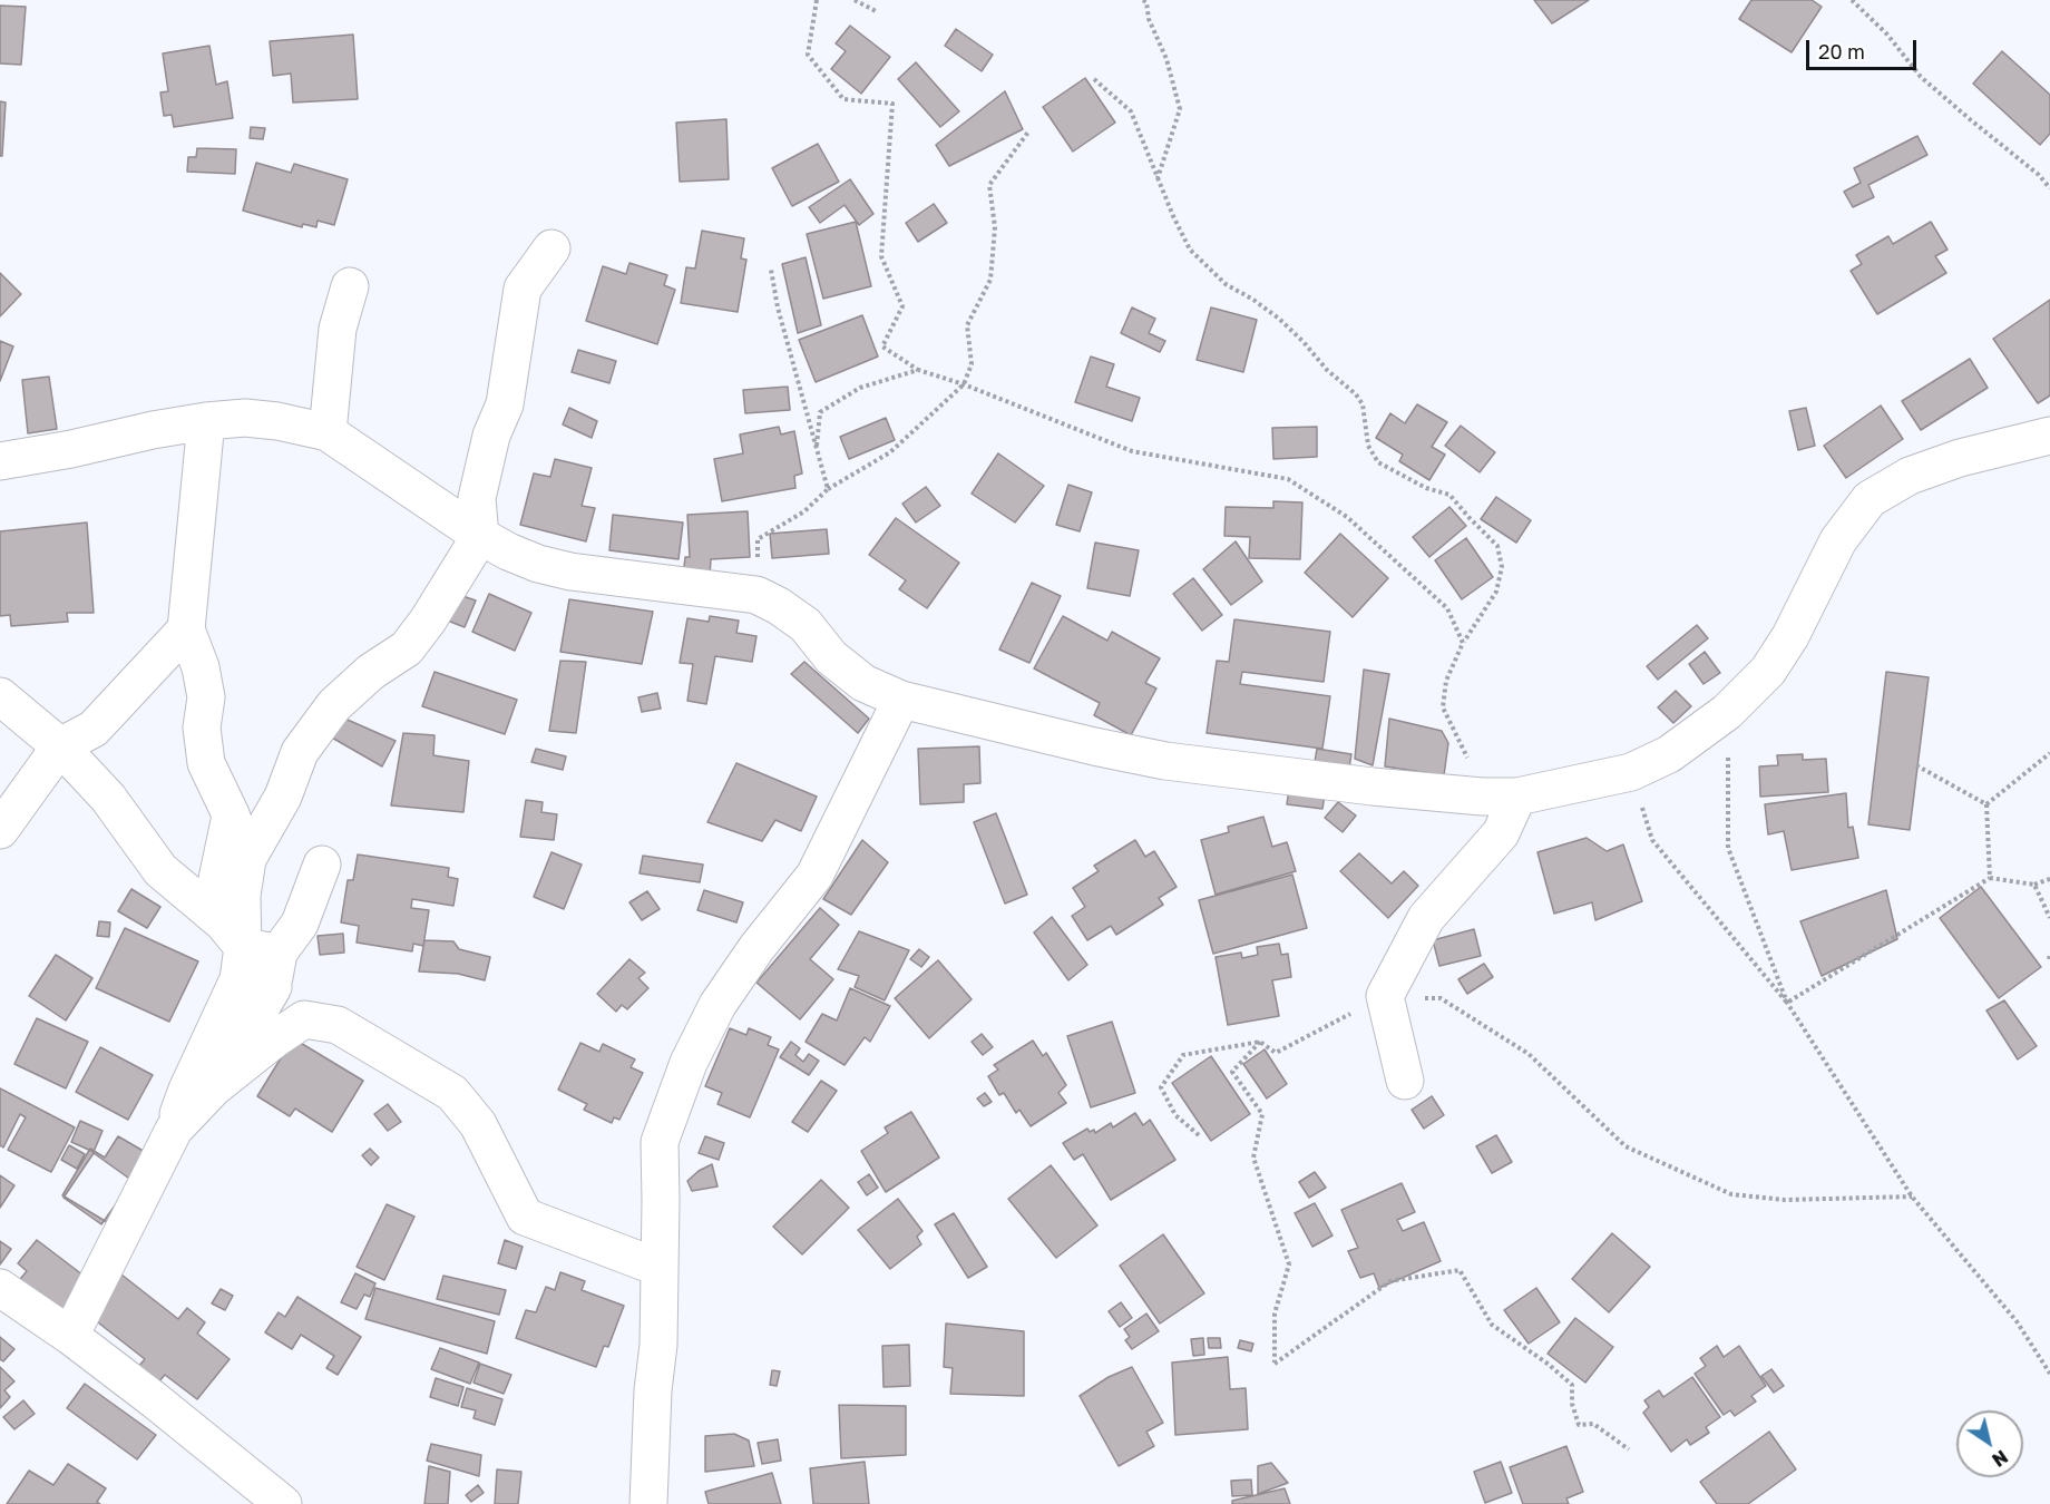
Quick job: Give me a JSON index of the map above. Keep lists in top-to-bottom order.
{
  "scale_bar": "20 m",
  "north": "bottom right"
}
